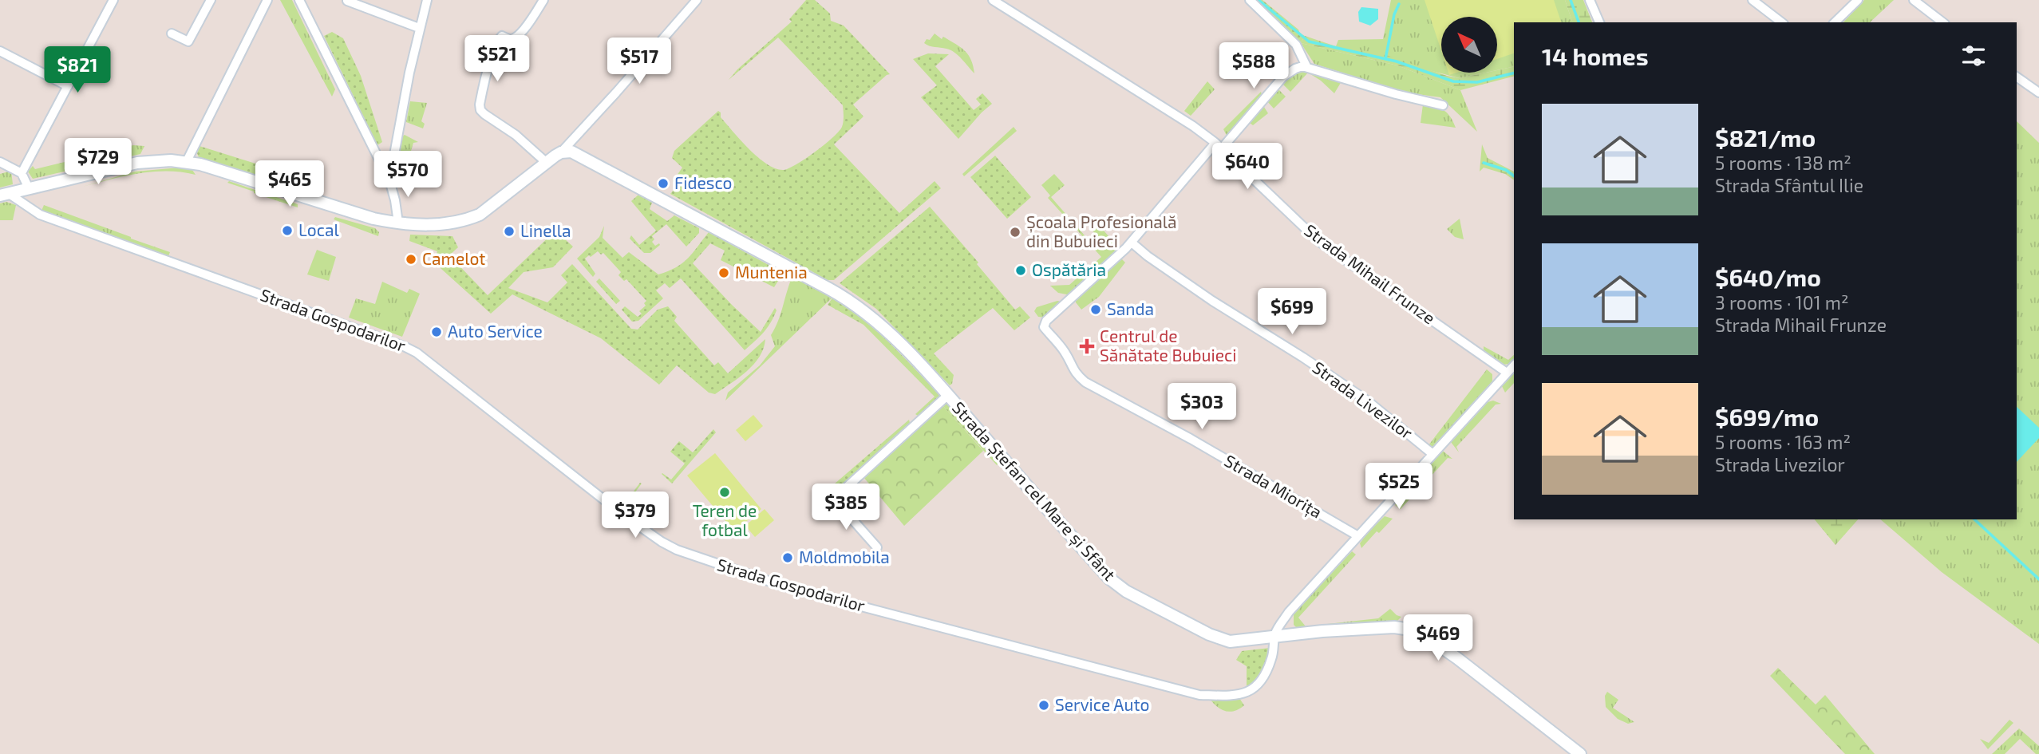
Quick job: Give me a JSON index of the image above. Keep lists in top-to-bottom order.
{
  "streets": {
    "street": [
      "Strada Mihail Frunze",
      "Strada Gospodarilor",
      "Strada Livezilor",
      "Strada Miorița",
      "Strada Ștefan cel Mare și Sfânt"
    ]
  },
  "crossings": [
    ["Strada Gospodarilor", "Strada Ștefan cel Mare și Sfânt"],
    ["Strada Livezilor", "Strada Miorița"]
  ],
  "places": {
    "other": [
      "Fidesco",
      "Local",
      "Linella",
      "Școala Profesională din Bubuieci",
      "Camelot",
      "Ospătăria",
      "Muntenia",
      "Sanda",
      "Auto Service",
      "Teren de fotbal",
      "Moldmobila",
      "Service Auto"
    ],
    "health": ["Centrul de Sănătate Bubuieci"]
  },
  "north": "top left",
  "page": {
    "heading": "14 homes",
    "price": [
      "$521",
      "$517",
      "$588",
      "$821",
      "$729",
      "$640",
      "$570",
      "$465",
      "$699",
      "$303",
      "$525",
      "$385",
      "$379",
      "$469"
    ],
    "list": [
      {
        "name": "$821/mo",
        "note": "5 rooms · 138 m² · Strada Sfântul Ilie"
      },
      {
        "name": "$640/mo",
        "note": "3 rooms · 101 m² · Strada Mihail Frunze"
      },
      {
        "name": "$699/mo",
        "note": "5 rooms · 163 m² · Strada Livezilor"
      }
    ]
  }
}
